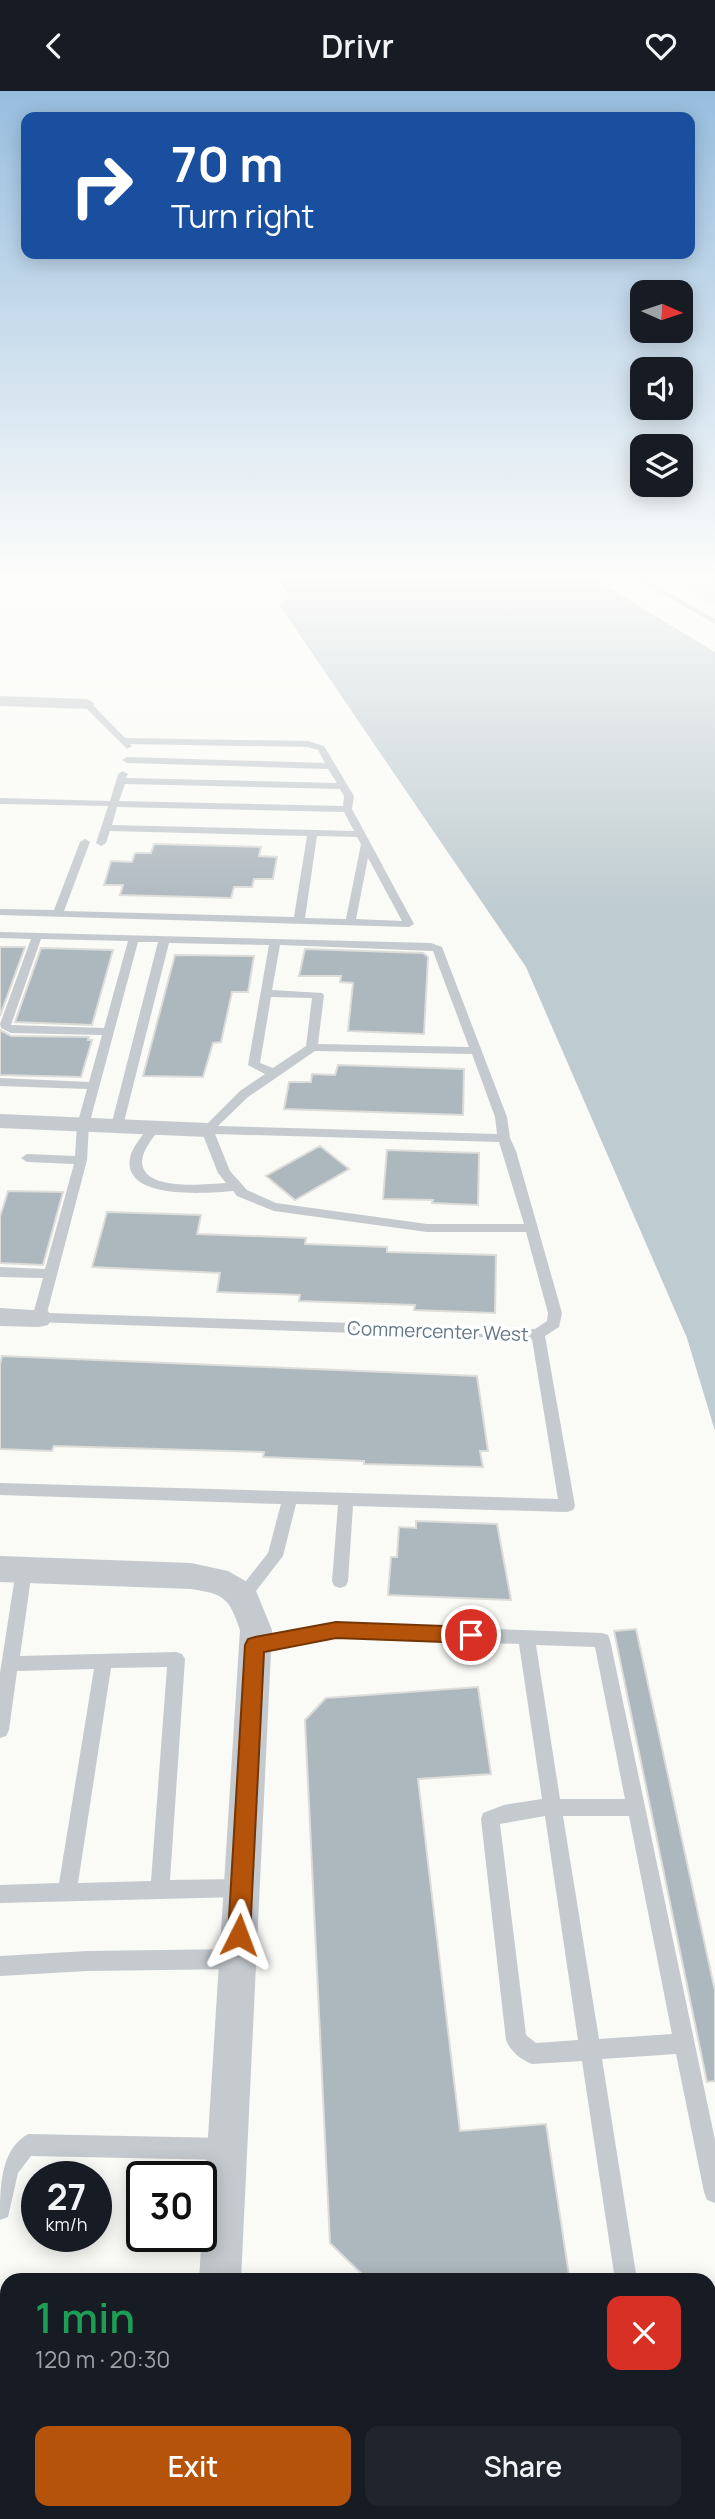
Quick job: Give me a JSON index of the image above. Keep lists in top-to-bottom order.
{
  "streets": {
    "street": ["Commercenter West"]
  },
  "north": "right",
  "page": {
    "header": "Drivr",
    "turn": ["70 m", "Turn right"],
    "speed": "27 km/h",
    "limit": "30",
    "heading": ["1 min", "120 m · 20:30"],
    "buttons": ["Exit", "Share"]
  }
}
